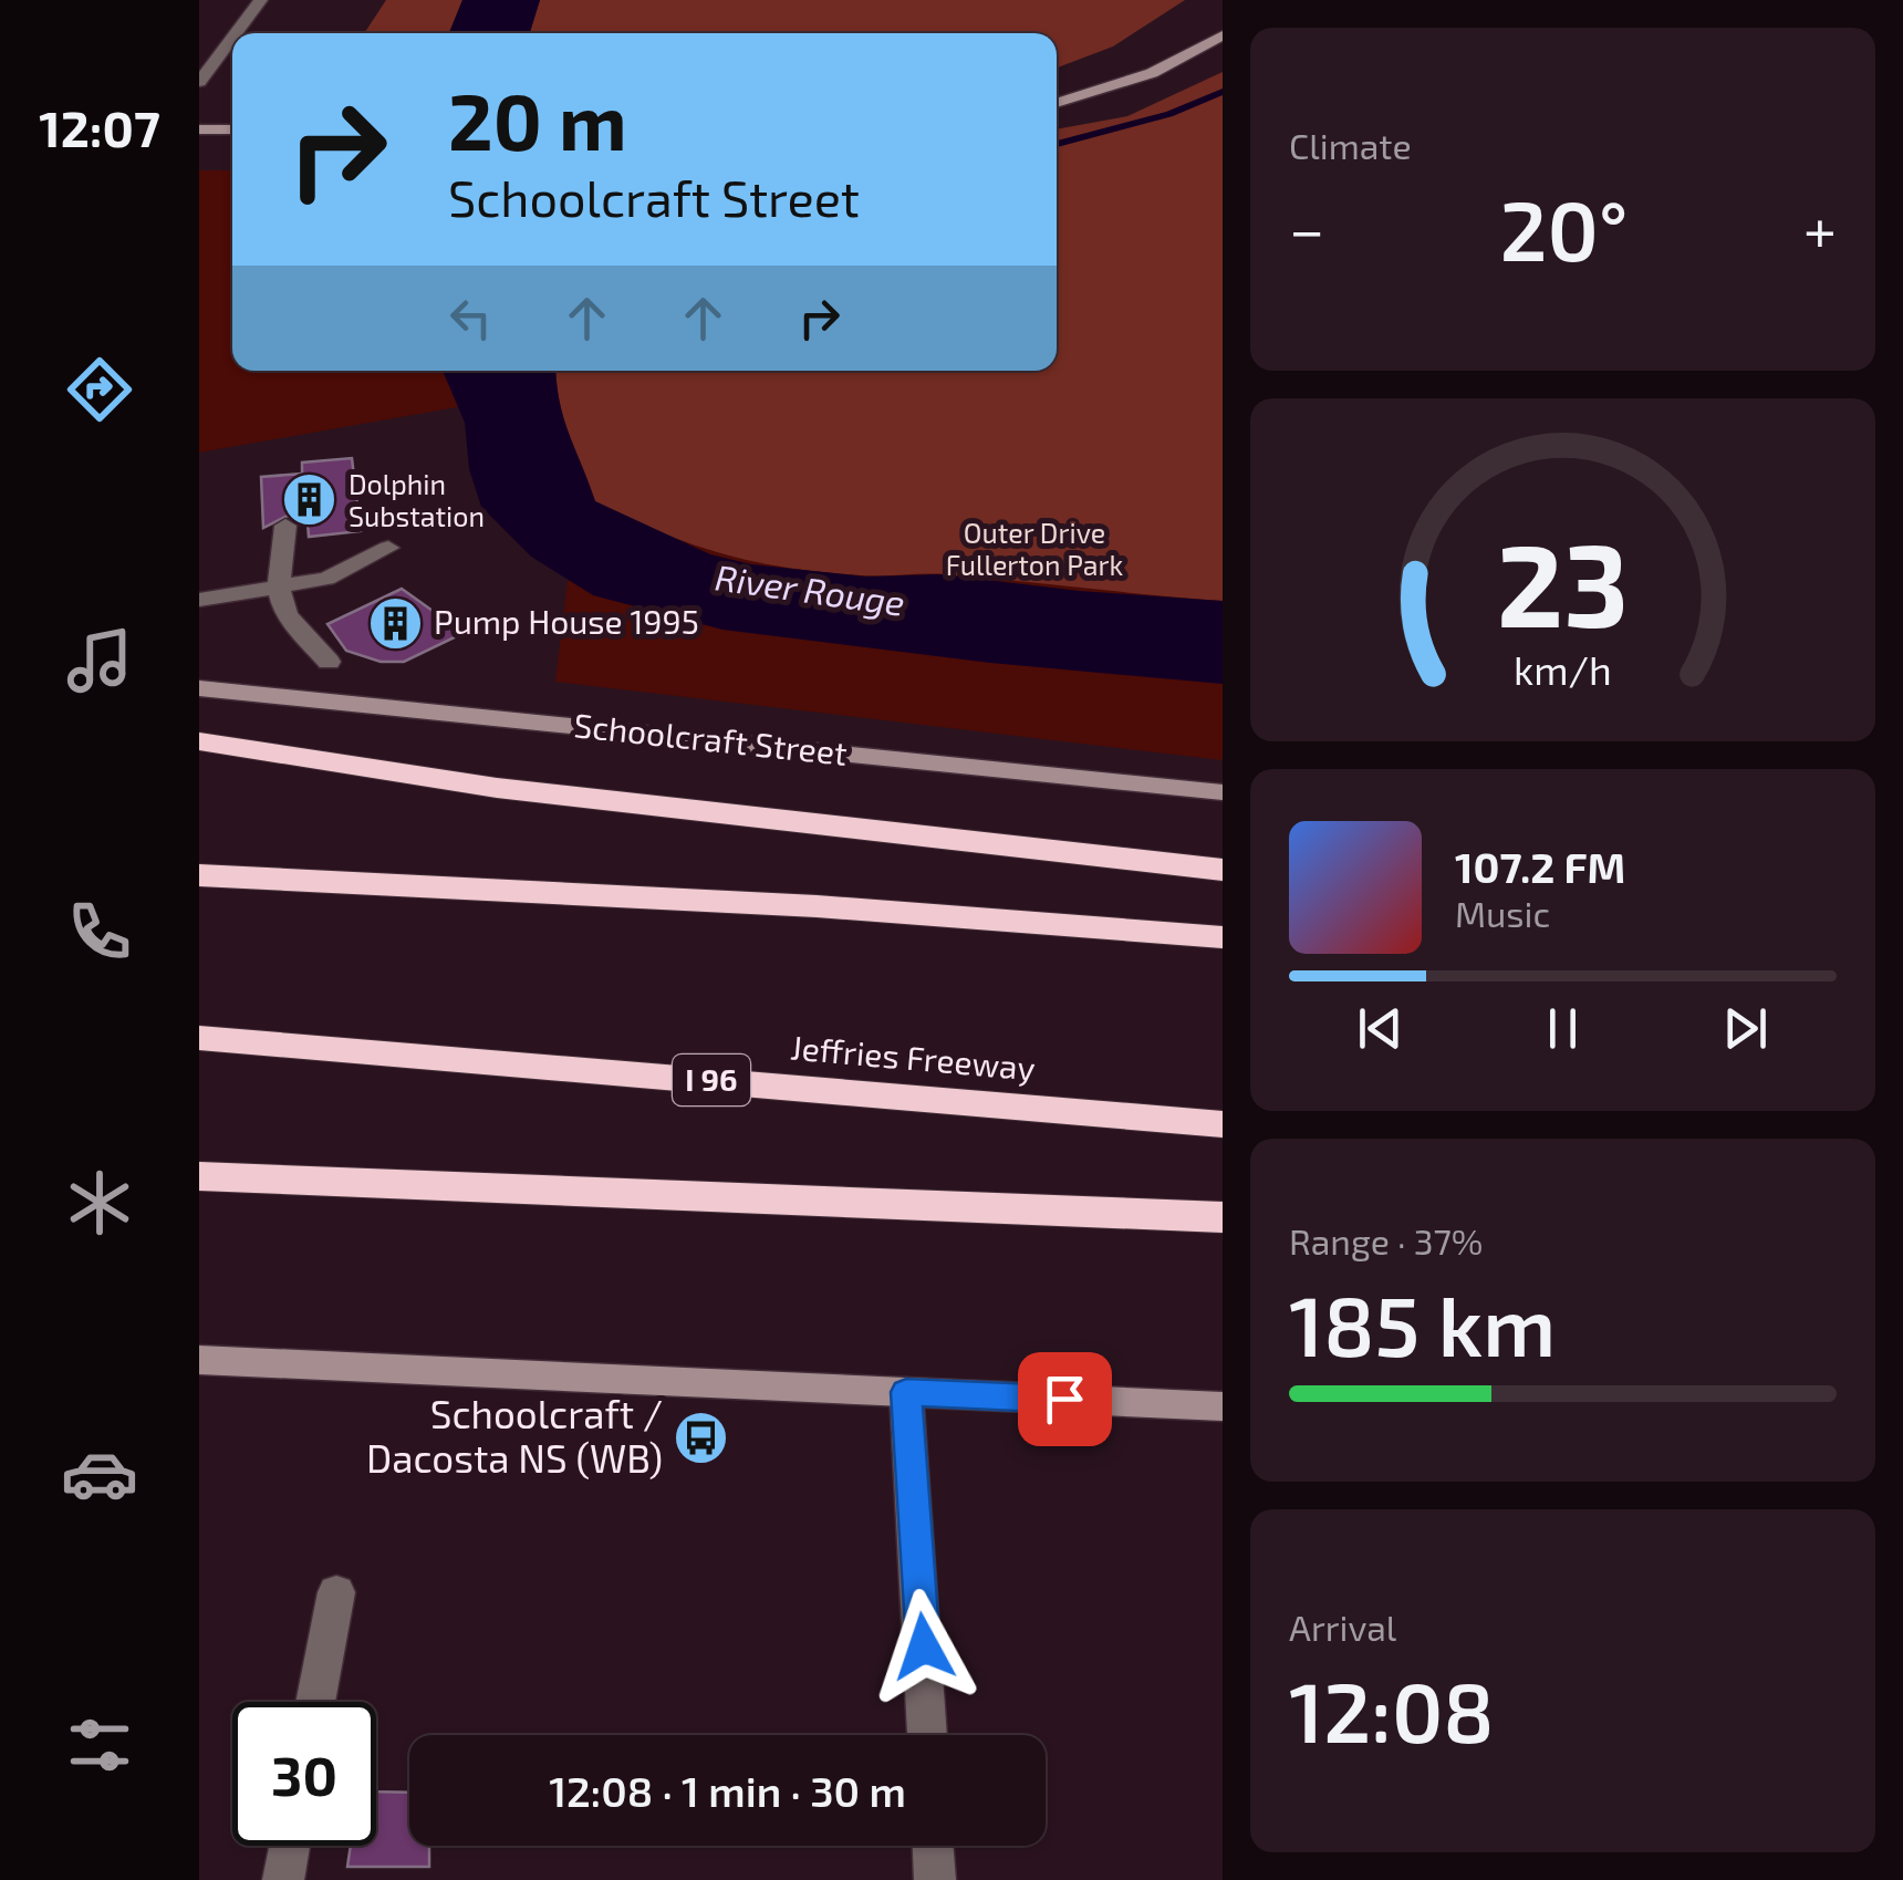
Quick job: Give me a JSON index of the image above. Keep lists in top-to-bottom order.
{
  "streets": {
    "highway": ["Jeffries Freeway", "I 96"],
    "main road": ["Schoolcraft Street"]
  },
  "water": ["River Rouge"],
  "parks": ["Outer Drive Fullerton Park"],
  "places": {
    "building": ["Dolphin Substation", "Pump House 1995"],
    "bus stop": ["Schoolcraft / Dacosta NS (WB)"]
  },
  "page": {
    "tabs": "12:07",
    "tile": [
      "Climate",
      ["Range · 37%", "185 km"],
      ["Arrival", "12:08"]
    ],
    "turn": ["20 m", "Schoolcraft Street"],
    "heat": ["−", "20°", "+"],
    "song": ["107.2 FM", "Music"],
    "limit": "30",
    "trip": "12:08 · 1 min · 30 m",
    "gauge": ["23", "km/h"]
  }
}
